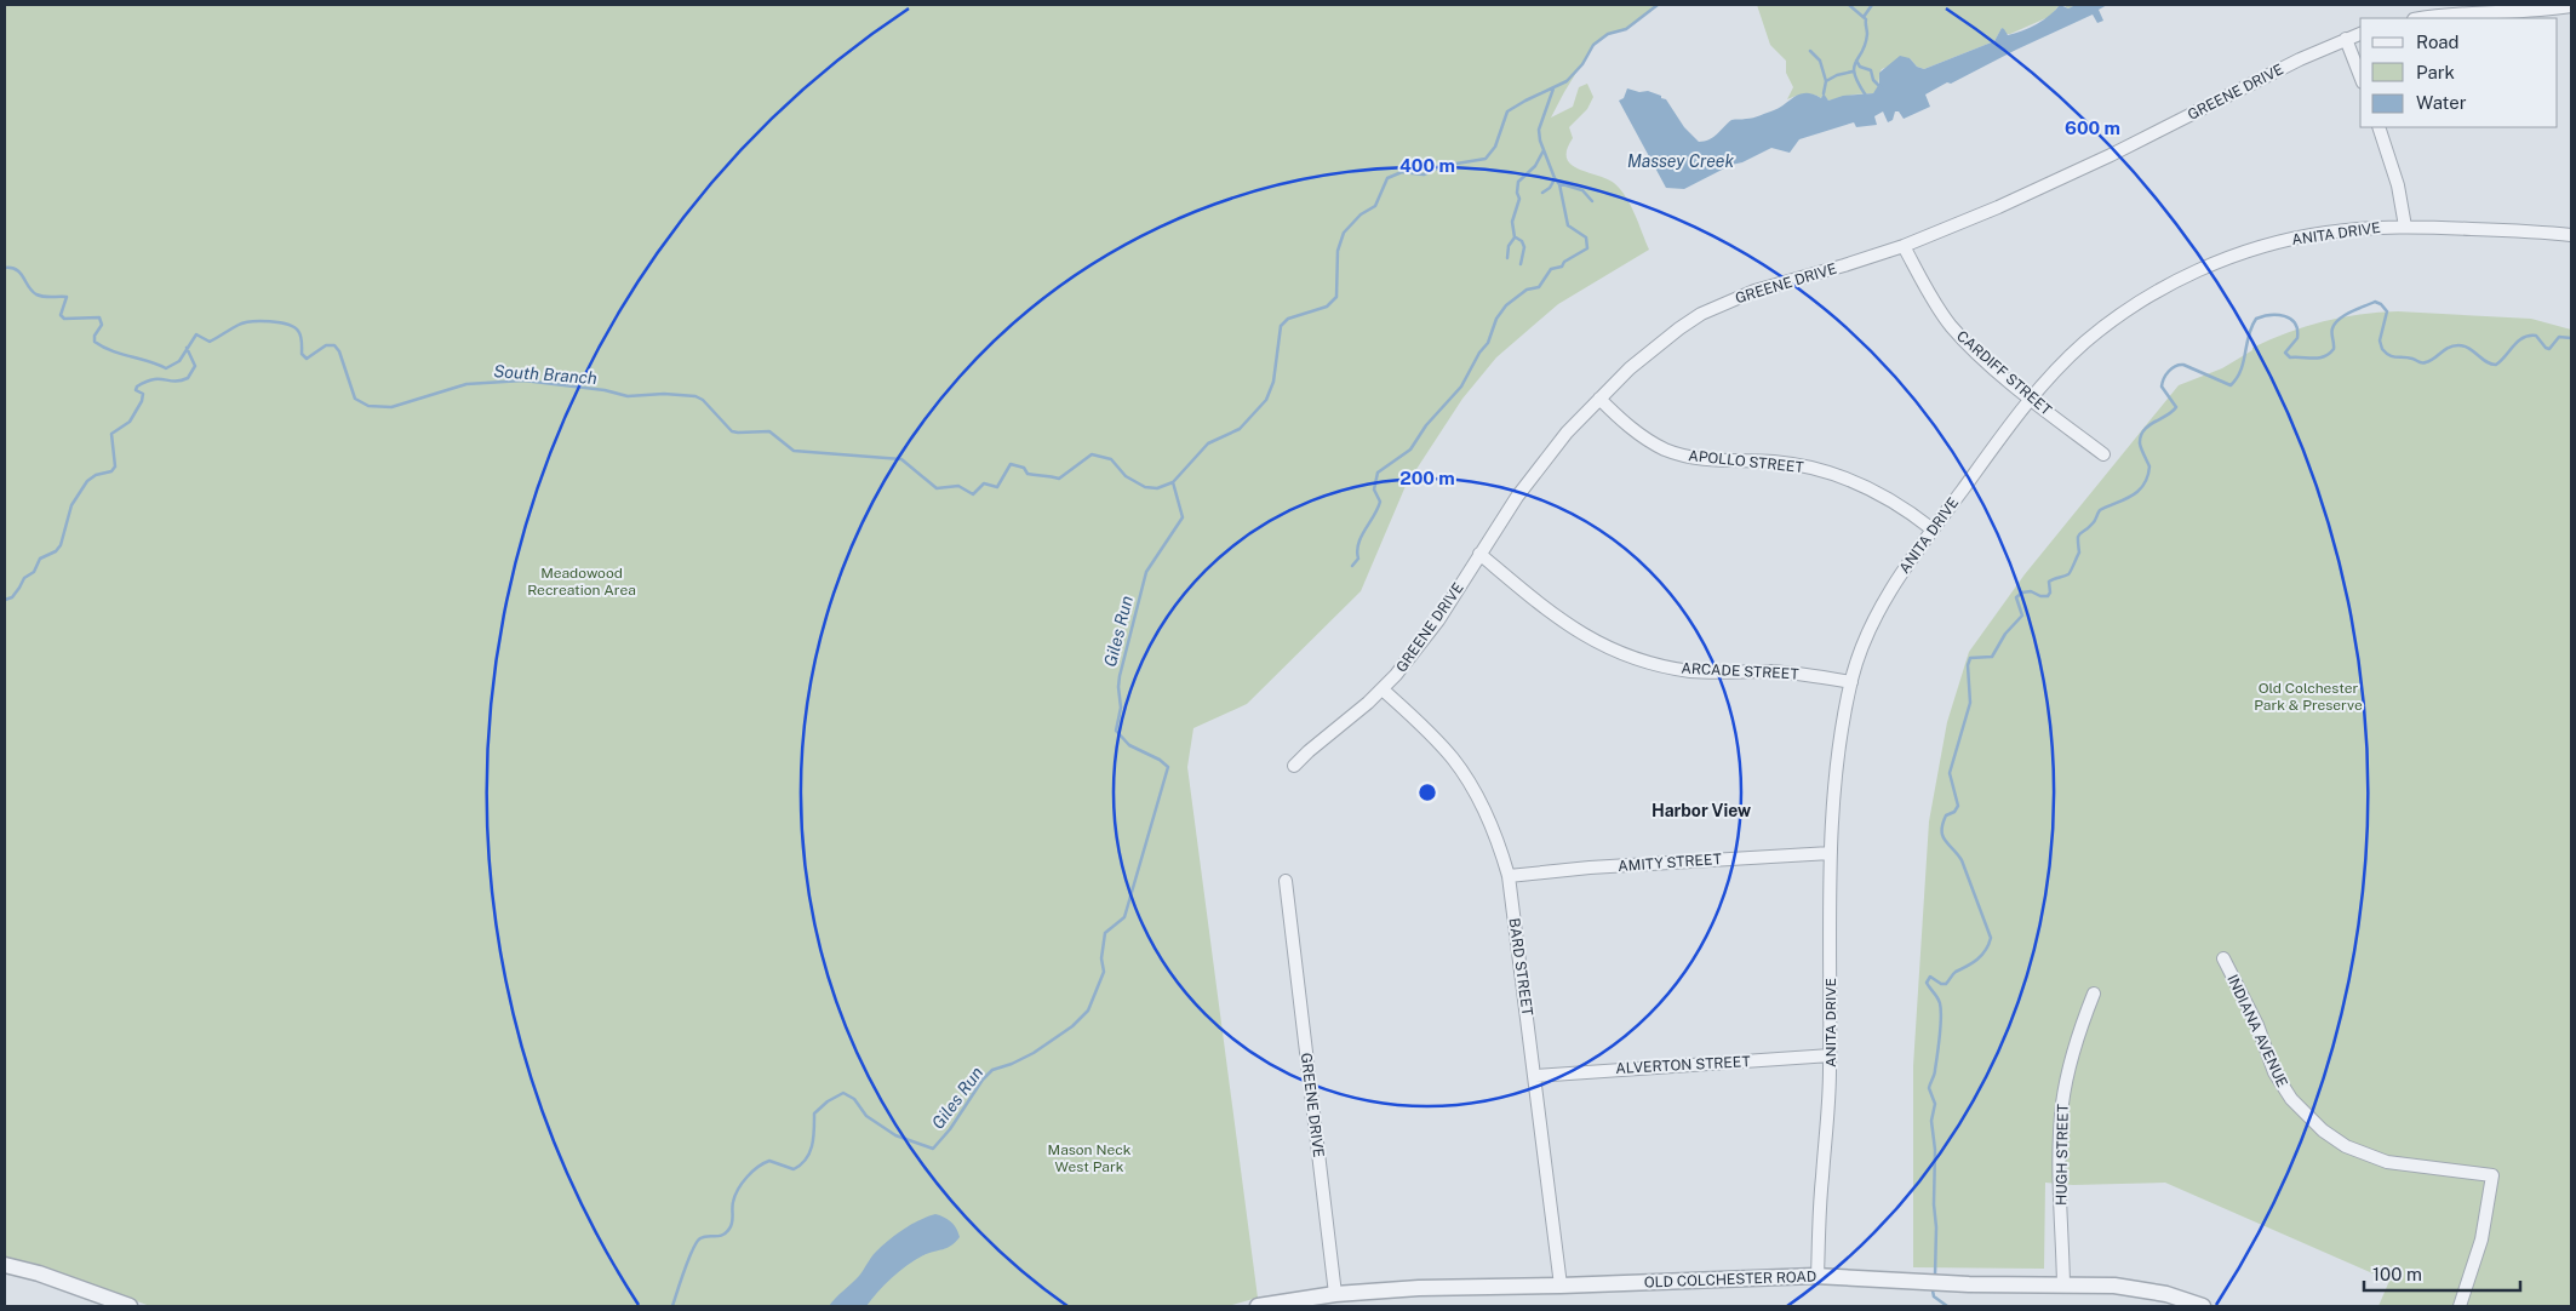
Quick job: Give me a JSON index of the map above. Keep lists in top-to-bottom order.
{
  "streets": {
    "street": [
      "GREENE DRIVE",
      "ANITA DRIVE",
      "CARDIFF STREET",
      "APOLLO STREET",
      "ARCADE STREET",
      "AMITY STREET",
      "BARD STREET",
      "INDIANA AVENUE",
      "ALVERTON STREET",
      "HUGH STREET",
      "OLD COLCHESTER ROAD"
    ]
  },
  "crossings": [
    ["GREENE DRIVE", "CARDIFF STREET"],
    ["GREENE DRIVE", "APOLLO STREET"],
    ["GREENE DRIVE", "ARCADE STREET"],
    ["GREENE DRIVE", "BARD STREET"],
    ["GREENE DRIVE", "OLD COLCHESTER ROAD"],
    ["ANITA DRIVE", "CARDIFF STREET"],
    ["ANITA DRIVE", "APOLLO STREET"],
    ["ANITA DRIVE", "ARCADE STREET"],
    ["ANITA DRIVE", "AMITY STREET"],
    ["ANITA DRIVE", "ALVERTON STREET"],
    ["ANITA DRIVE", "OLD COLCHESTER ROAD"],
    ["AMITY STREET", "BARD STREET"],
    ["BARD STREET", "ALVERTON STREET"],
    ["BARD STREET", "OLD COLCHESTER ROAD"],
    ["HUGH STREET", "OLD COLCHESTER ROAD"]
  ],
  "districts": ["Harbor View"],
  "water": ["Massey Creek", "South Branch", "Giles Run"],
  "parks": ["Meadowood Recreation Area", "Old Colchester Park & Preserve", "Mason Neck West Park"],
  "legend": ["Road", "Park", "Water"],
  "scale_bar": "100 m",
  "rings": ["600 m", "400 m", "200 m"]
}
